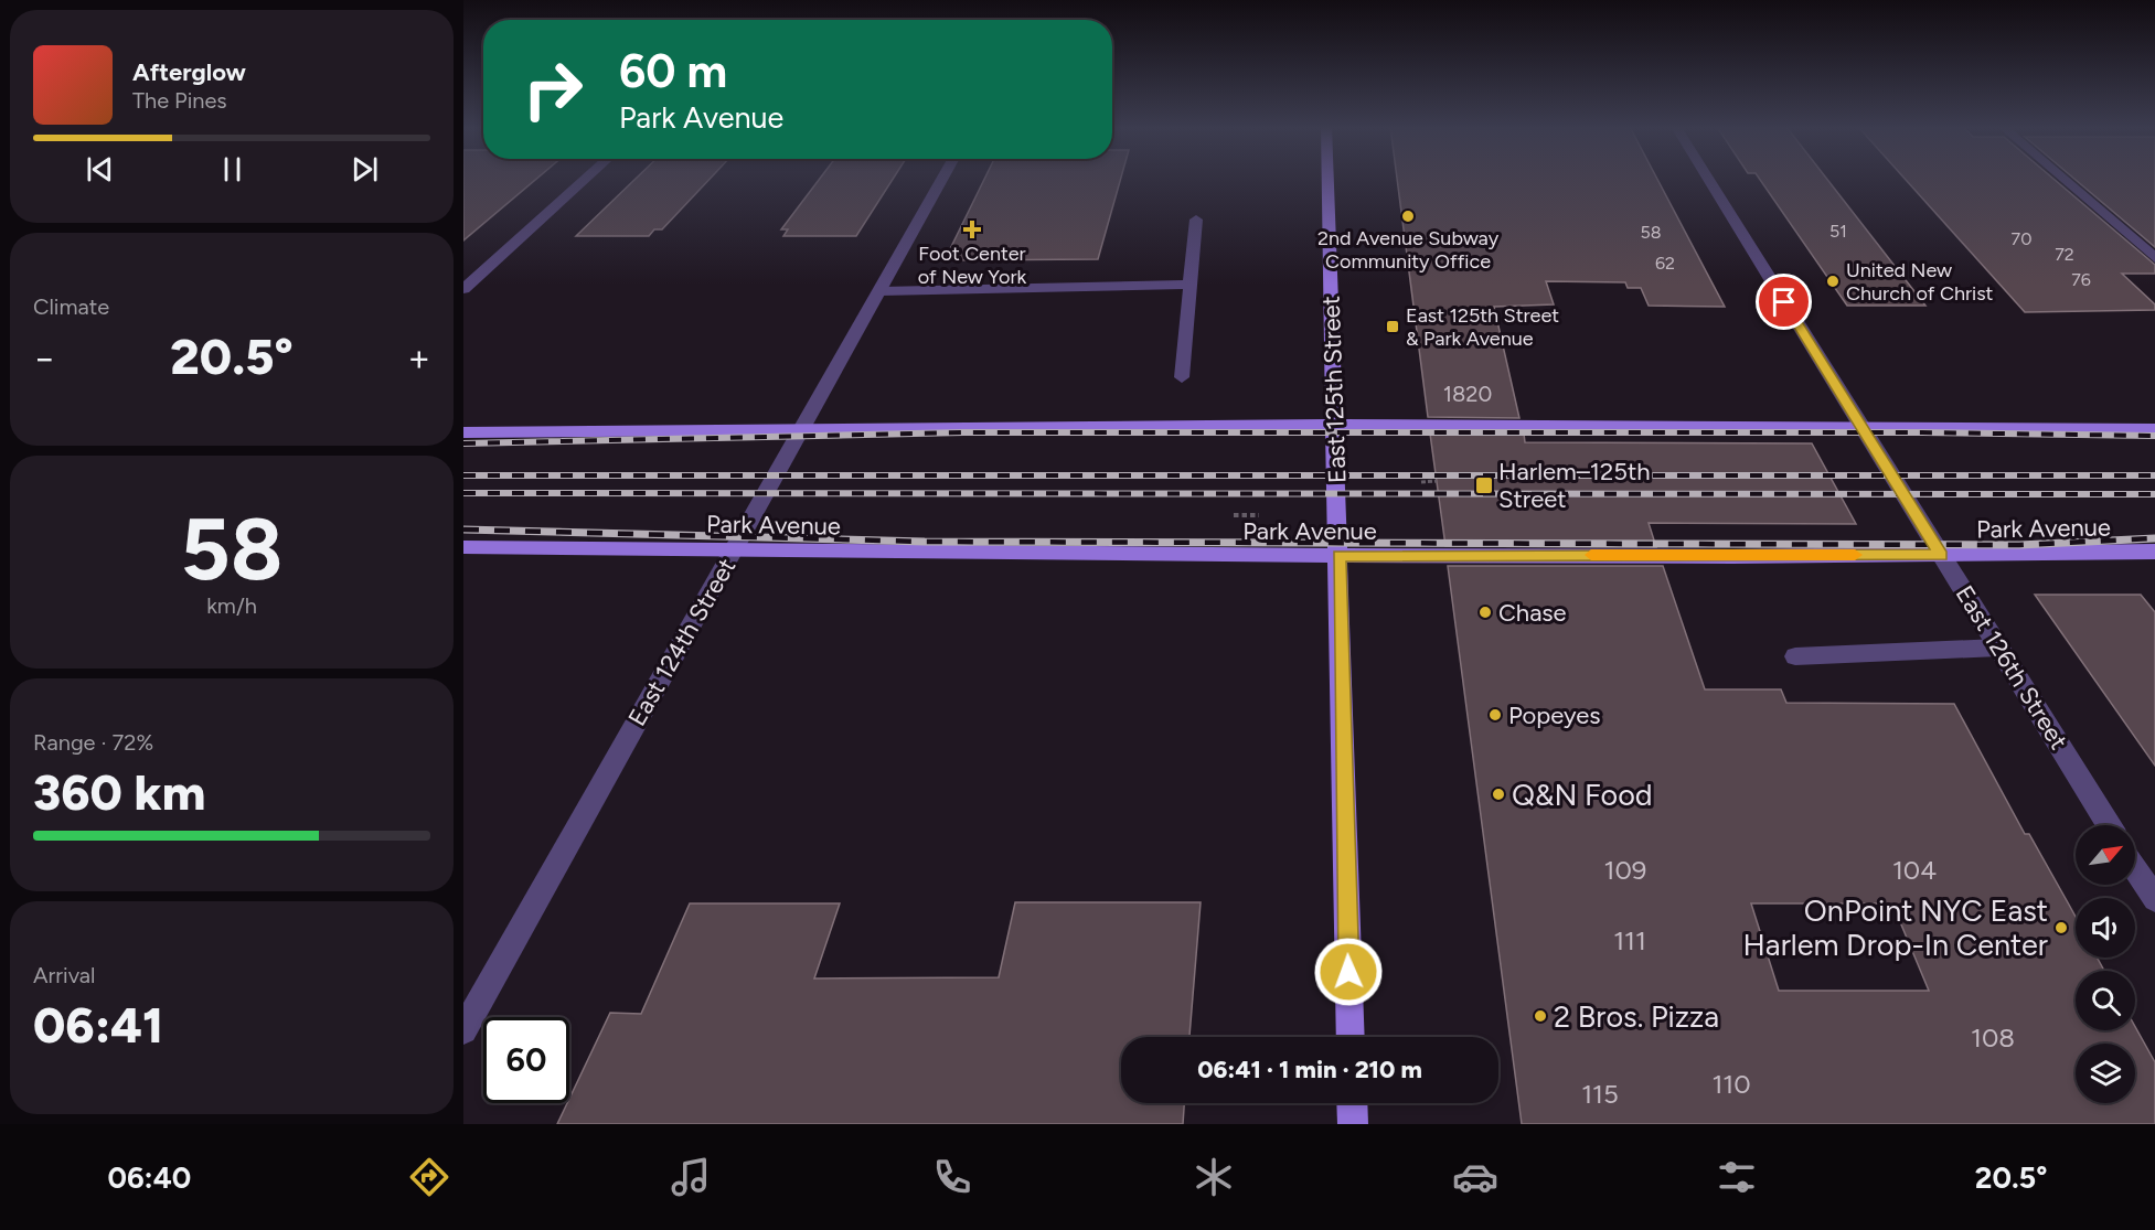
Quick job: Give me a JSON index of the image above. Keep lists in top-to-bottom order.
{
  "streets": {
    "main road": ["East 125th Street", "Park Avenue"],
    "street": ["East 124th Street", "East 126th Street"]
  },
  "crossings": [
    ["East 125th Street", "Park Avenue"],
    ["Park Avenue", "East 124th Street"],
    ["Park Avenue", "East 126th Street"]
  ],
  "places": {
    "other": [
      "2nd Avenue Subway Community Office",
      "United New Church of Christ",
      "Chase",
      "Popeyes",
      "Q&N Food",
      "OnPoint NYC East Harlem Drop-In Center",
      "2 Bros. Pizza"
    ],
    "health": ["Foot Center of New York"],
    "transit": ["East 125th Street & Park Avenue", "Harlem–125th Street"]
  },
  "house_numbers": [
    "51",
    "58",
    "70",
    "72",
    "62",
    "76",
    "1820",
    "109",
    "104",
    "111",
    "108",
    "110",
    "115"
  ],
  "north": "top right",
  "page": {
    "turn": ["60 m", "Park Avenue"],
    "song": ["Afterglow", "The Pines"],
    "tile": [
      "Climate",
      ["58", "km/h"],
      ["Range · 72%", "360 km"],
      ["Arrival", "06:41"]
    ],
    "heat": ["−", "20.5°", "+"],
    "limit": "60",
    "trip": "06:41 · 1 min · 210 m",
    "tabs": ["06:40", "20.5°"]
  }
}
